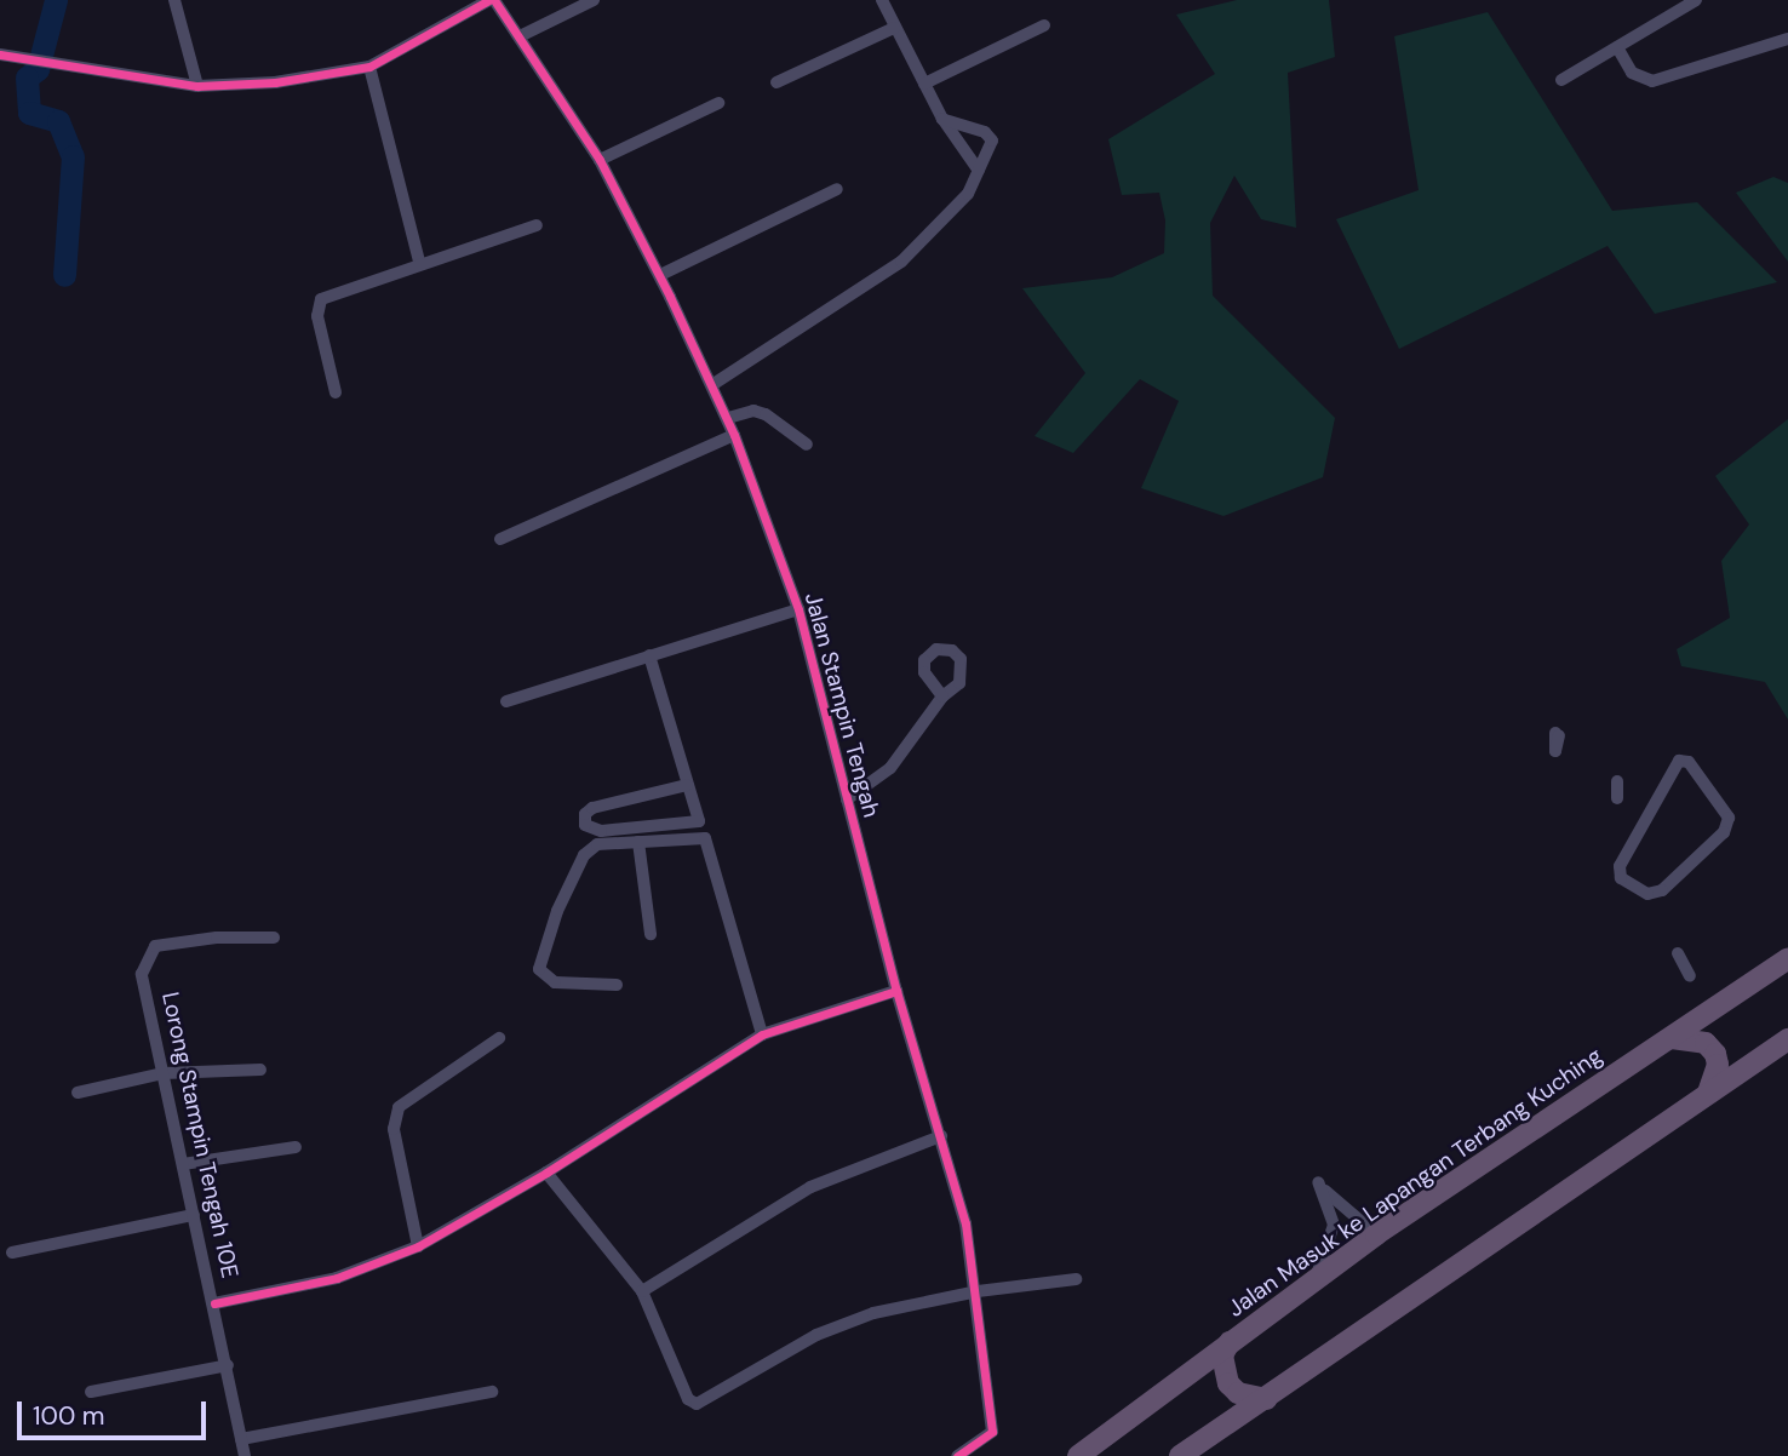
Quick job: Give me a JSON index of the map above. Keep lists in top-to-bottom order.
{
  "streets": {
    "highway": ["Jalan Masuk ke Lapangan Terbang Kuching"],
    "street": ["Jalan Stampin Tengah", "Lorong Stampin Tengah 10E"]
  },
  "scale_bar": "100 m"
}
